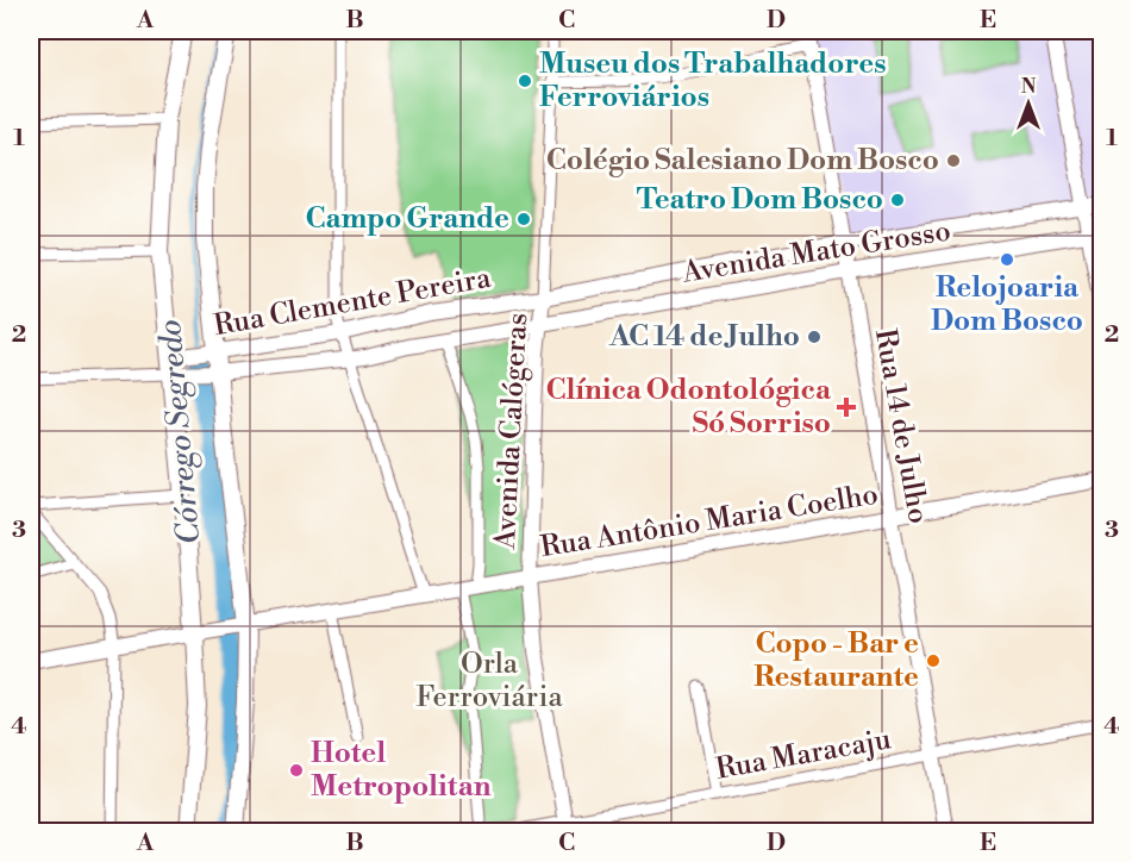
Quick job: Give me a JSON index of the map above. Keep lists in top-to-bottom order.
{
  "streets": {
    "main road": [
      "Avenida Mato Grosso",
      "Rua Clemente Pereira",
      "Rua 14 de Julho",
      "Avenida Calógeras",
      "Rua Antônio Maria Coelho"
    ],
    "street": ["Rua Maracaju"]
  },
  "crossings": [
    ["Avenida Mato Grosso", "Rua Clemente Pereira"],
    ["Avenida Mato Grosso", "Rua 14 de Julho"],
    ["Avenida Mato Grosso", "Avenida Calógeras"],
    ["Rua Clemente Pereira", "Avenida Calógeras"],
    ["Rua 14 de Julho", "Rua Antônio Maria Coelho"],
    ["Rua 14 de Julho", "Rua Maracaju"],
    ["Avenida Calógeras", "Rua Antônio Maria Coelho"],
    ["Avenida Calógeras", "Rua Maracaju"]
  ],
  "water": ["Córrego Segredo"],
  "parks": ["Orla Ferroviária"],
  "places": {
    "other": [
      "Museu dos Trabalhadores Ferroviários",
      "Colégio Salesiano Dom Bosco",
      "Teatro Dom Bosco",
      "Campo Grande",
      "Relojoaria Dom Bosco",
      "AC 14 de Julho",
      "Copo - Bar e Restaurante",
      "Hotel Metropolitan"
    ],
    "health": ["Clínica Odontológica Só Sorriso"]
  },
  "north": "top",
  "grid": {
    "columns": [
      "A",
      "B",
      "C",
      "D",
      "E"
    ],
    "rows": [
      "1",
      "2",
      "3",
      "4"
    ]
  }
}
